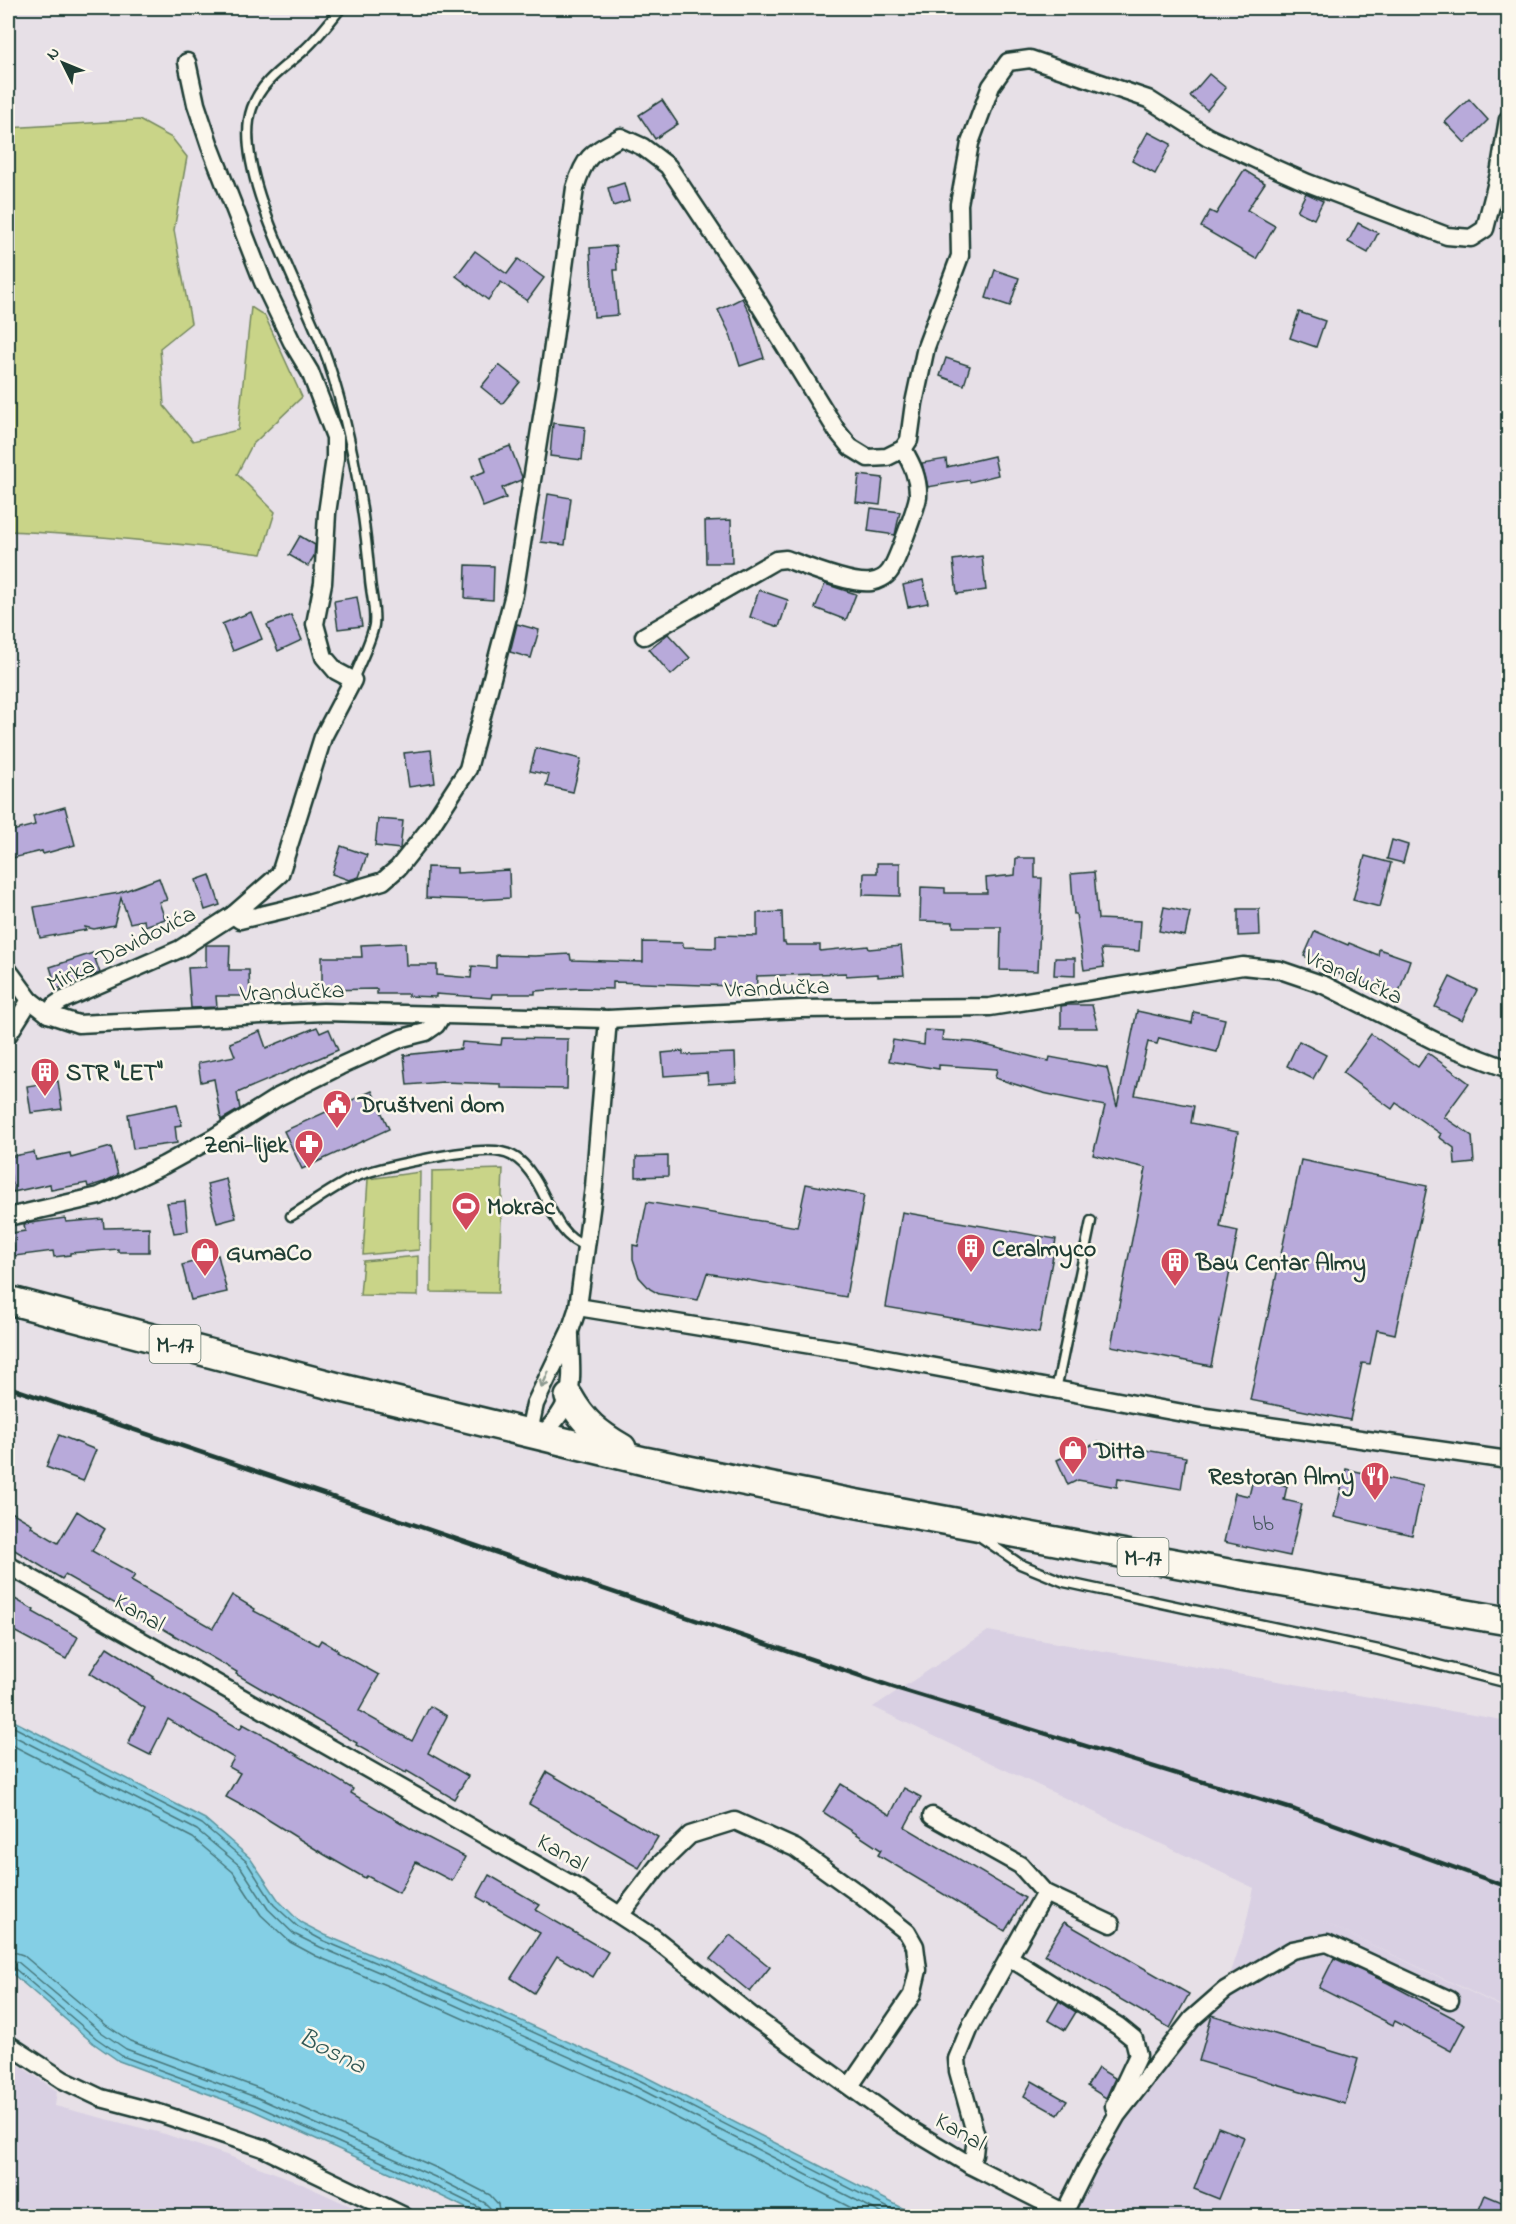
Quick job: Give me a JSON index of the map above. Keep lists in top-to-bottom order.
{
  "streets": {
    "main road": ["M-17"],
    "street": ["Mirka Davidovića", "Vrandučka", "Kanal"]
  },
  "crossings": [
    ["Mirka Davidovića", "Vrandučka"]
  ],
  "water": ["Bosna"],
  "places": {
    "building": ["STR \"LET\"", "Ceralmyco", "Bau Centar Almy"],
    "public building": ["Društveni dom"],
    "pharmacy": ["Zeni-lijek"],
    "sports": ["Mokrac"],
    "shop": ["GumaCo", "Ditta"],
    "restaurant": ["Restoran Almy"]
  },
  "house_numbers": ["bb"],
  "north": "top left"
}
